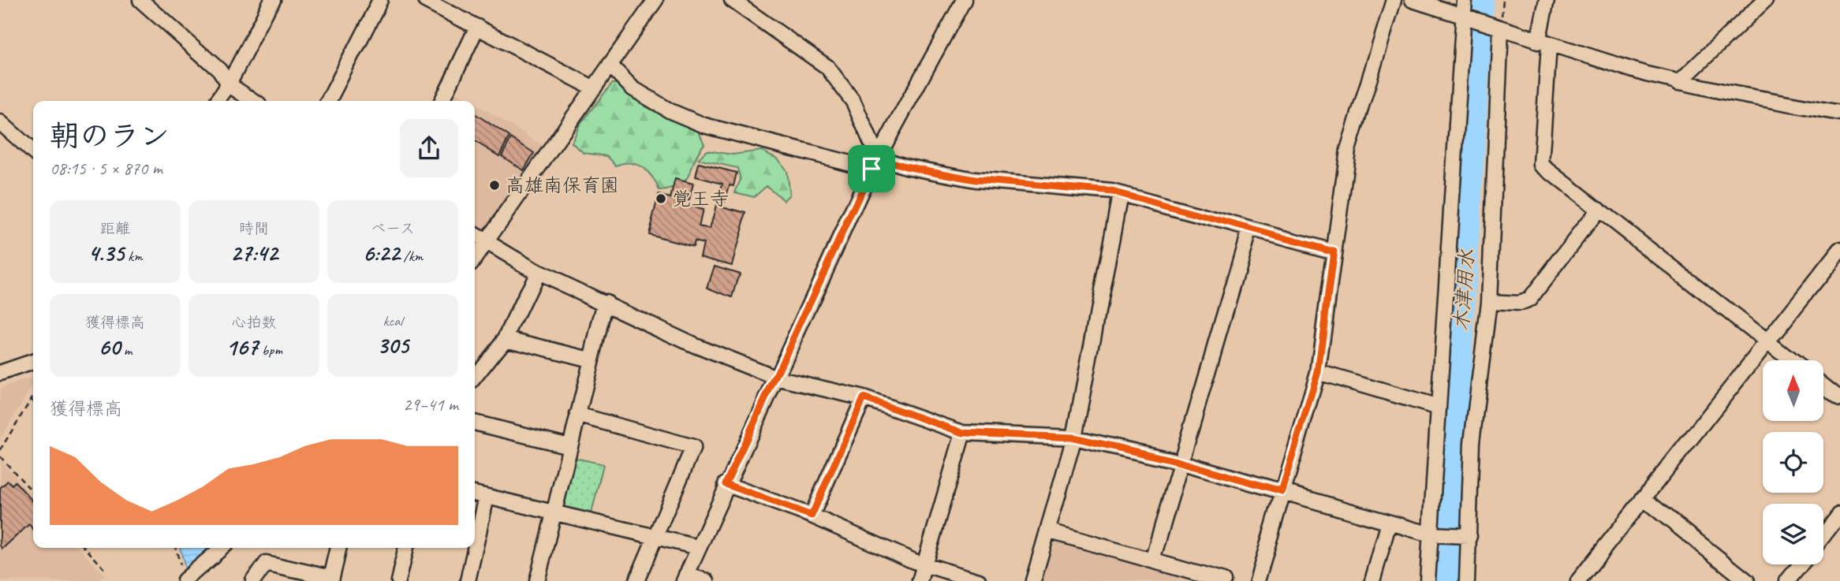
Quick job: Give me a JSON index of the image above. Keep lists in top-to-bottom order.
{
  "water": ["木津用水"],
  "places": ["高雄南保育園", "覚王寺"],
  "north": "top",
  "page": {
    "heading": ["朝のラン", "08:15 · 5 × 870 m"],
    "stats": [
      ["距離", "4.35 km"],
      ["時間", "27:42"],
      ["ペース", "6:22 /km"],
      ["獲得標高", "60 m"],
      ["心拍数", "167 bpm"],
      ["kcal", "305"]
    ],
    "chart": ["獲得標高", "29–41 m"]
  }
}
